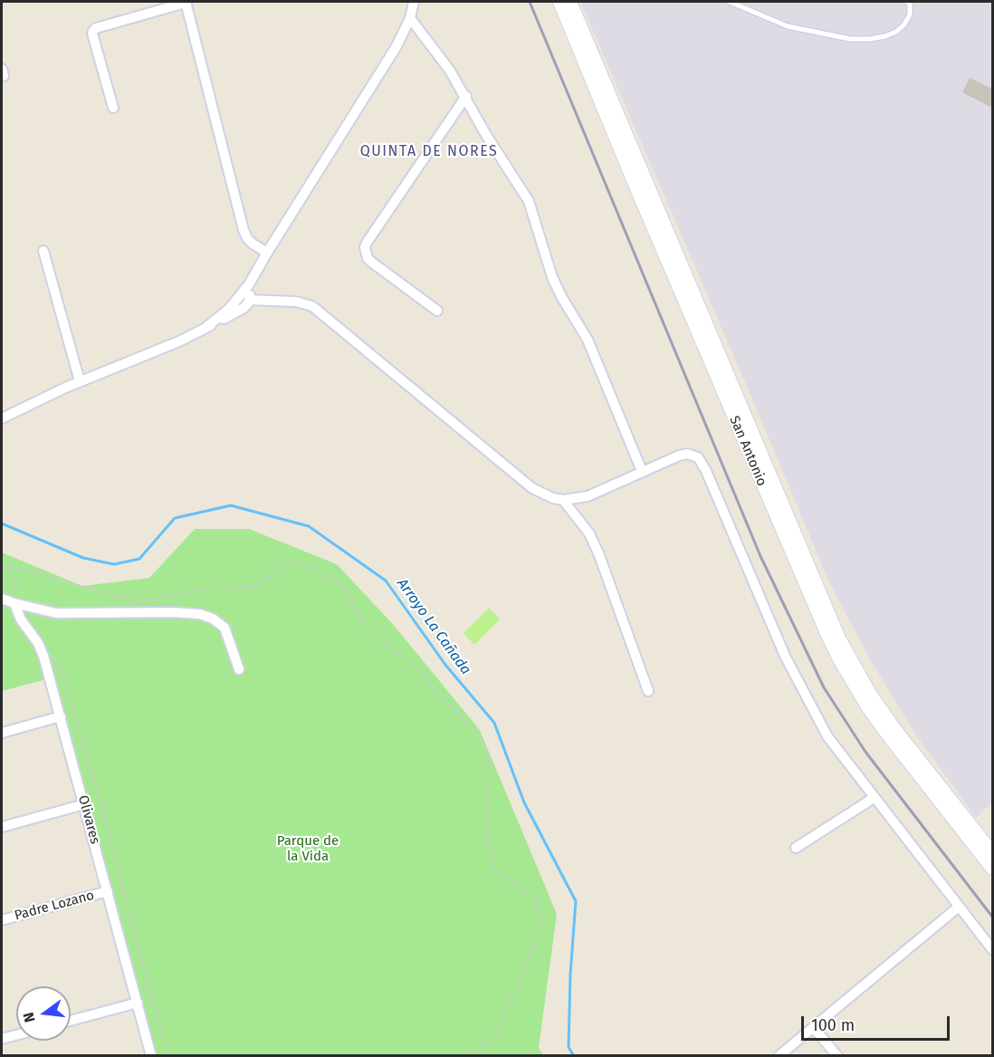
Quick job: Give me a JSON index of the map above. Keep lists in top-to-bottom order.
{
  "streets": {
    "main road": ["San Antonio"],
    "street": ["Olivares", "Padre Lozano"]
  },
  "crossings": [
    ["Olivares", "Padre Lozano"]
  ],
  "districts": ["QUINTA DE NORES"],
  "water": ["Arroyo La Cañada"],
  "parks": ["Parque de la Vida"],
  "scale_bar": "100 m",
  "north": "left"
}
